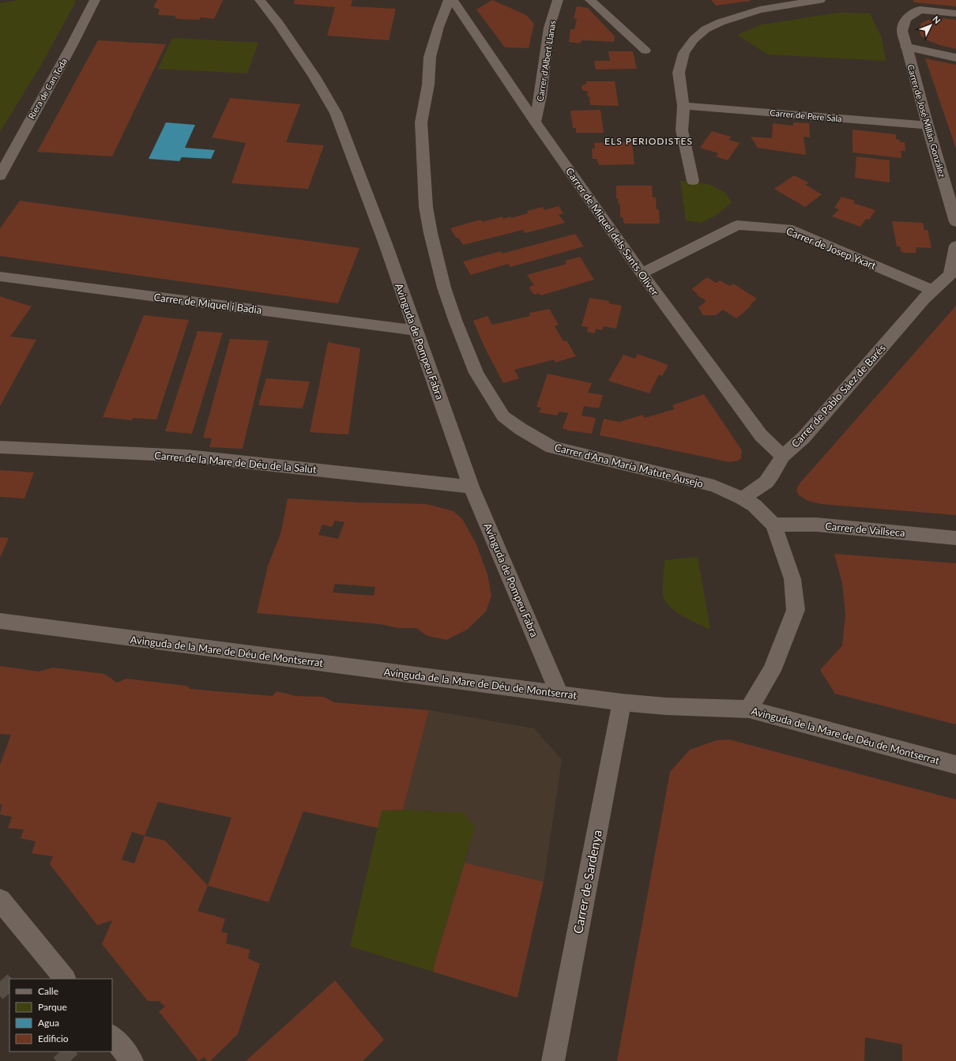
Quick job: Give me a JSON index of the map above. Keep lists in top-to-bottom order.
{
  "streets": {
    "street": [
      "Carrer d'Albert Llanas",
      "Riera de Can Toda",
      "Carrer de Pere Sala",
      "Carrer de José Millán González",
      "Carrer de Miquel dels Sants Oliver",
      "Carrer de Josep Yxart",
      "Carrer de Miquel i Badia",
      "Avinguda de Pompeu Fabra",
      "Carrer de Pablo Sáez de Barés",
      "Carrer de la Mare de Déu de la Salut",
      "Carrer d'Ana María Matute Ausejo",
      "Carrer de Vallseca",
      "Avinguda de la Mare de Déu de Montserrat",
      "Carrer de Sardenya"
    ]
  },
  "crossings": [
    ["Carrer d'Albert Llanas", "Carrer de Miquel dels Sants Oliver"],
    ["Carrer de Pere Sala", "Carrer de José Millán González"],
    ["Carrer de Miquel dels Sants Oliver", "Carrer de Josep Yxart"],
    ["Carrer de Miquel dels Sants Oliver", "Carrer de Pablo Sáez de Barés"],
    ["Carrer de Josep Yxart", "Carrer de Pablo Sáez de Barés"],
    ["Carrer de Miquel i Badia", "Avinguda de Pompeu Fabra"],
    ["Avinguda de Pompeu Fabra", "Carrer de la Mare de Déu de la Salut"],
    ["Avinguda de Pompeu Fabra", "Avinguda de la Mare de Déu de Montserrat"],
    ["Carrer de Pablo Sáez de Barés", "Carrer d'Ana María Matute Ausejo"],
    ["Carrer d'Ana María Matute Ausejo", "Carrer de Vallseca"],
    ["Avinguda de la Mare de Déu de Montserrat", "Carrer de Sardenya"]
  ],
  "districts": ["ELS PERIODISTES"],
  "legend": [
    "Calle",
    "Parque",
    "Agua",
    "Edificio"
  ],
  "north": "top right"
}
